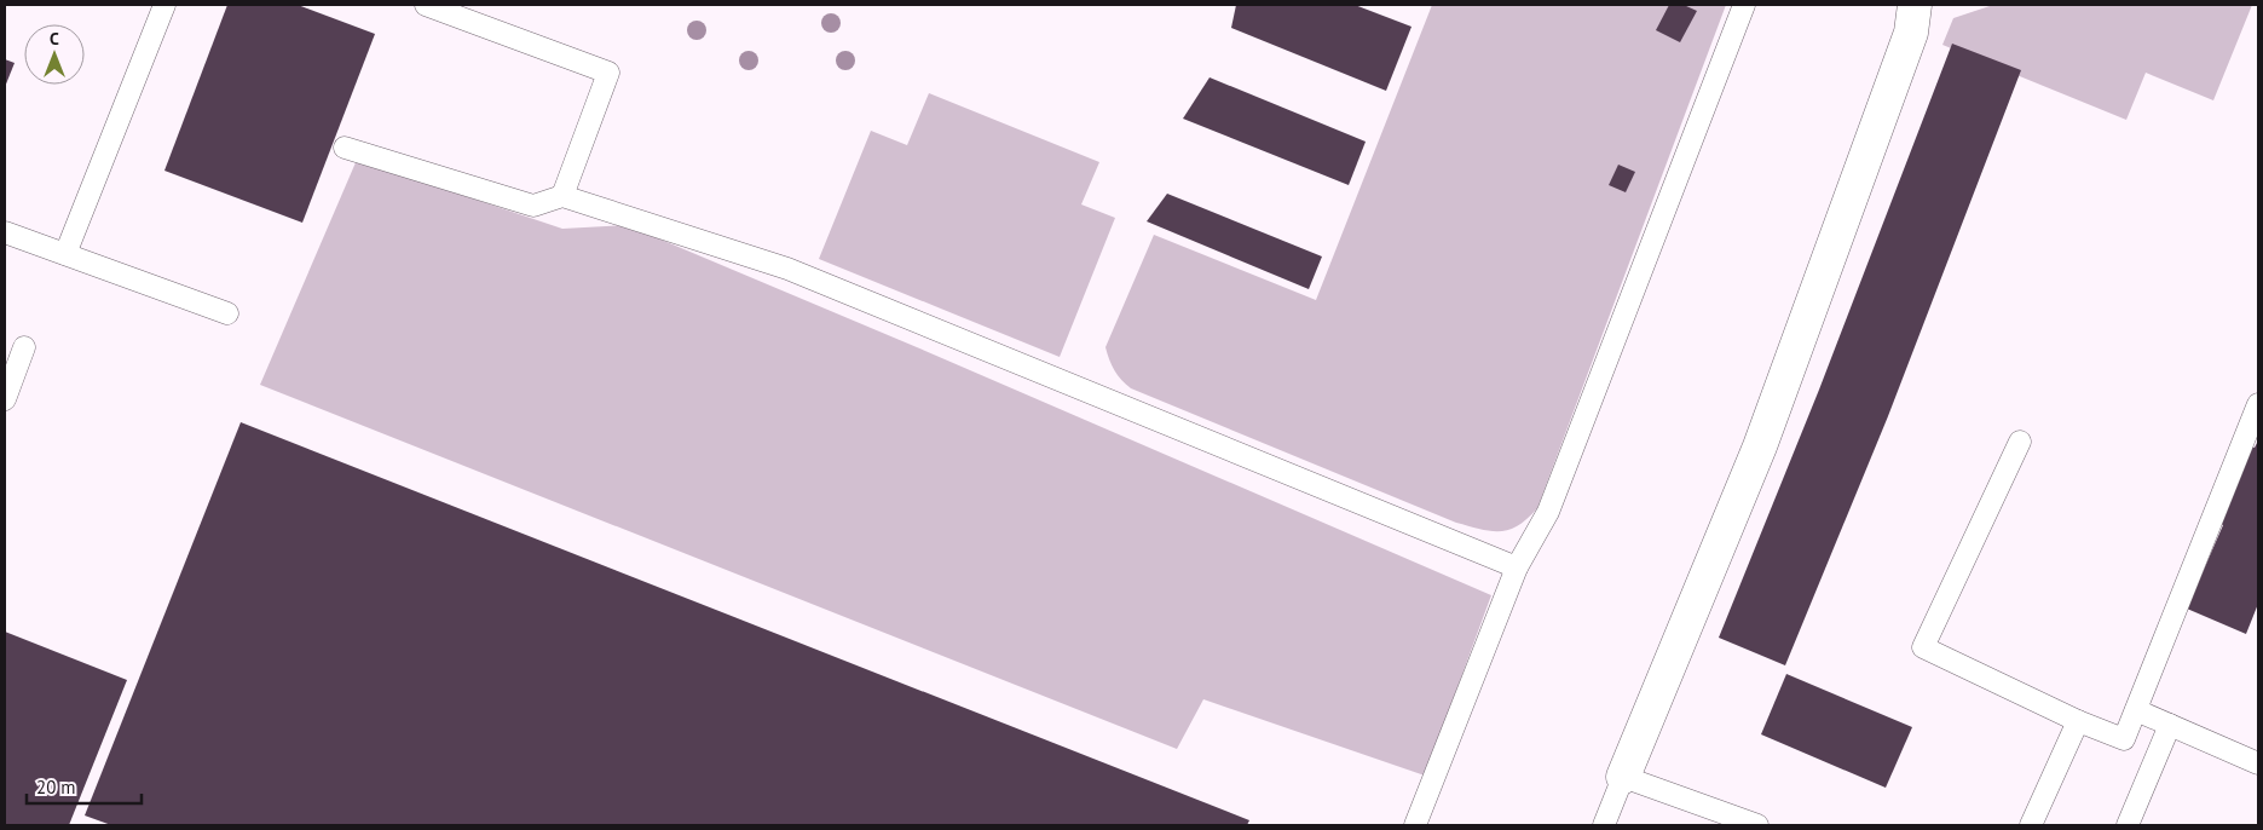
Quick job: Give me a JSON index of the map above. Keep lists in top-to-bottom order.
{
  "scale_bar": "20 m",
  "north": "top"
}
